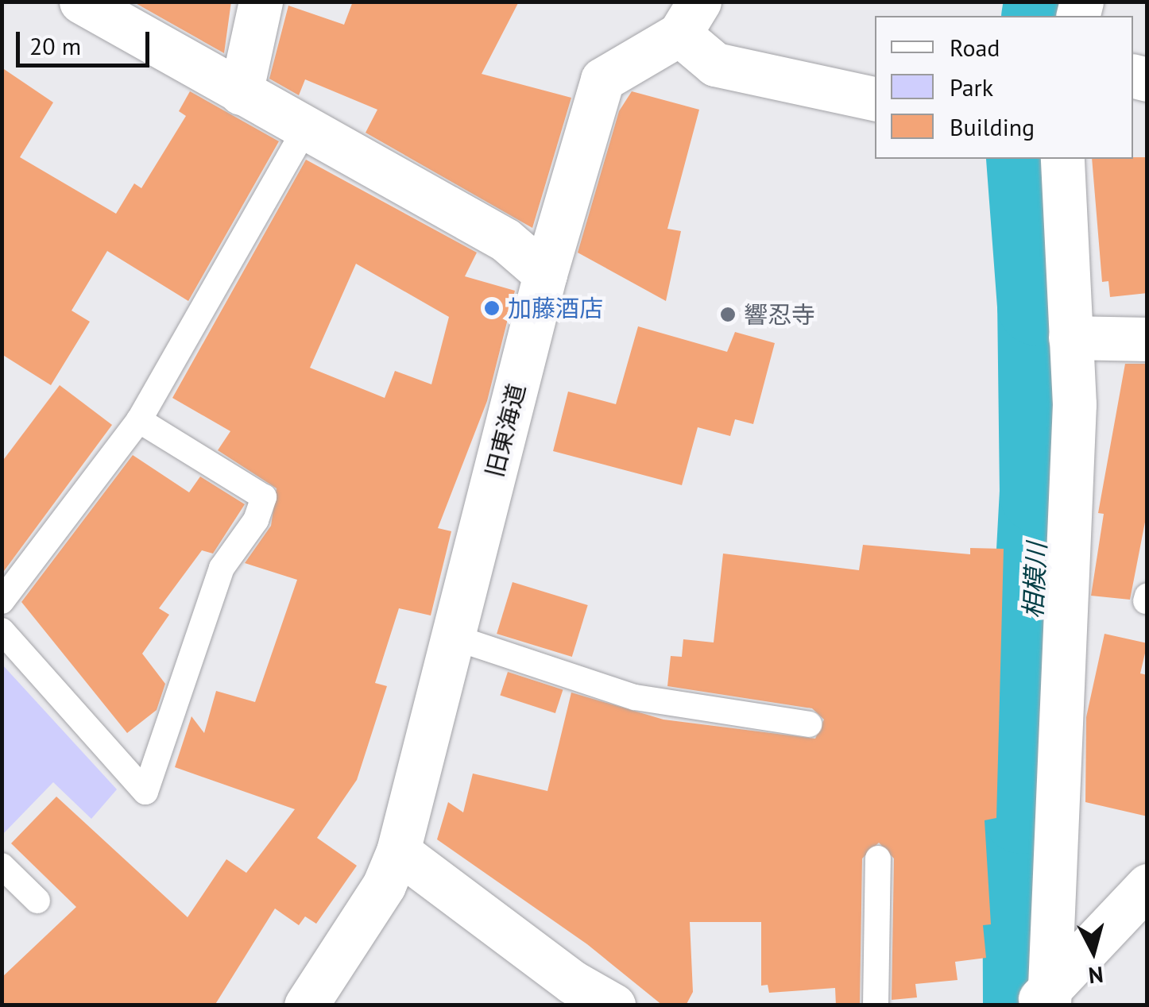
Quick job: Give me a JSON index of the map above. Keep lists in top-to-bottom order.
{
  "streets": {
    "street": ["旧東海道"]
  },
  "water": ["相模川"],
  "places": ["加藤酒店", "響忍寺"],
  "legend": ["Road", "Park", "Building"],
  "scale_bar": "20 m",
  "north": "bottom"
}
